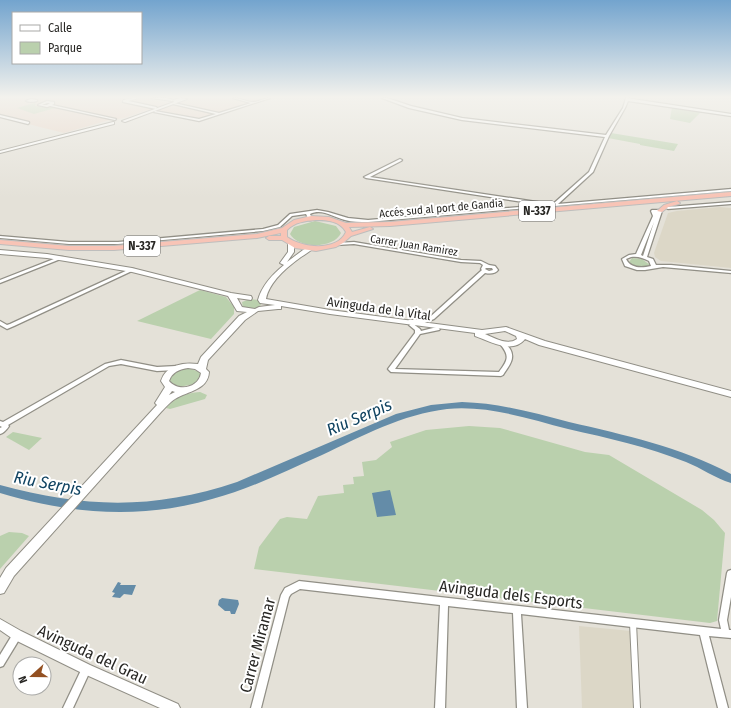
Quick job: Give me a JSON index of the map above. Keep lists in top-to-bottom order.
{
  "streets": {
    "highway": ["Accés sud al port de Gandia", "N-337"],
    "main road": ["Avinguda de la Vital"],
    "street": [
      "Carrer Juan Ramirez",
      "Avinguda dels Esports",
      "Carrer Miramar",
      "Avinguda del Grau"
    ]
  },
  "crossings": [
    ["Accés sud al port de Gandia", "Carrer Juan Ramirez"],
    ["Carrer Juan Ramirez", "Avinguda de la Vital"],
    ["Avinguda dels Esports", "Carrer Miramar"]
  ],
  "water": ["Riu Serpis"],
  "legend": ["Calle", "Parque"],
  "north": "left"
}
